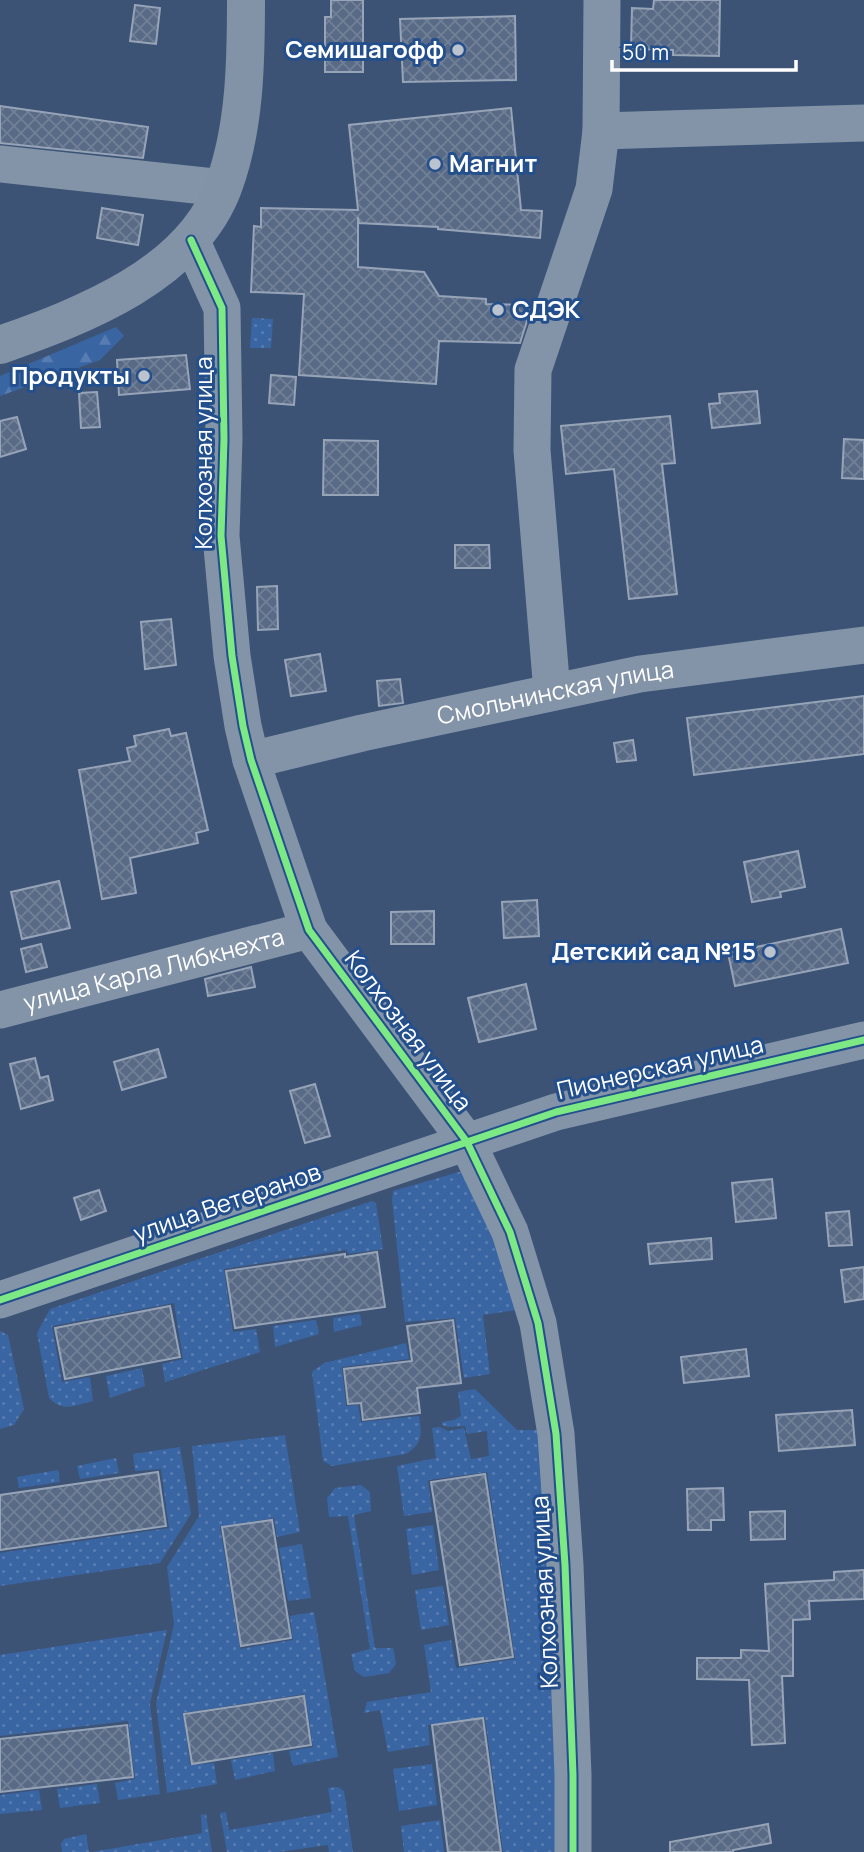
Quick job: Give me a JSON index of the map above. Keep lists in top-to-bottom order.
{
  "streets": {
    "street": [
      "Колхозная улица",
      "Смольнинская улица",
      "улица Карла Либкнехта",
      "Пионерская улица",
      "улица Ветеранов"
    ]
  },
  "crossings": [
    ["Колхозная улица", "Смольнинская улица"],
    ["Колхозная улица", "улица Карла Либкнехта"],
    ["Колхозная улица", "Пионерская улица"],
    ["Колхозная улица", "улица Ветеранов"],
    ["Пионерская улица", "улица Ветеранов"]
  ],
  "places": [
    "Семишагофф",
    "Магнит",
    "СДЭК",
    "Продукты",
    "Детский сад №15"
  ],
  "scale_bar": "50 m"
}
